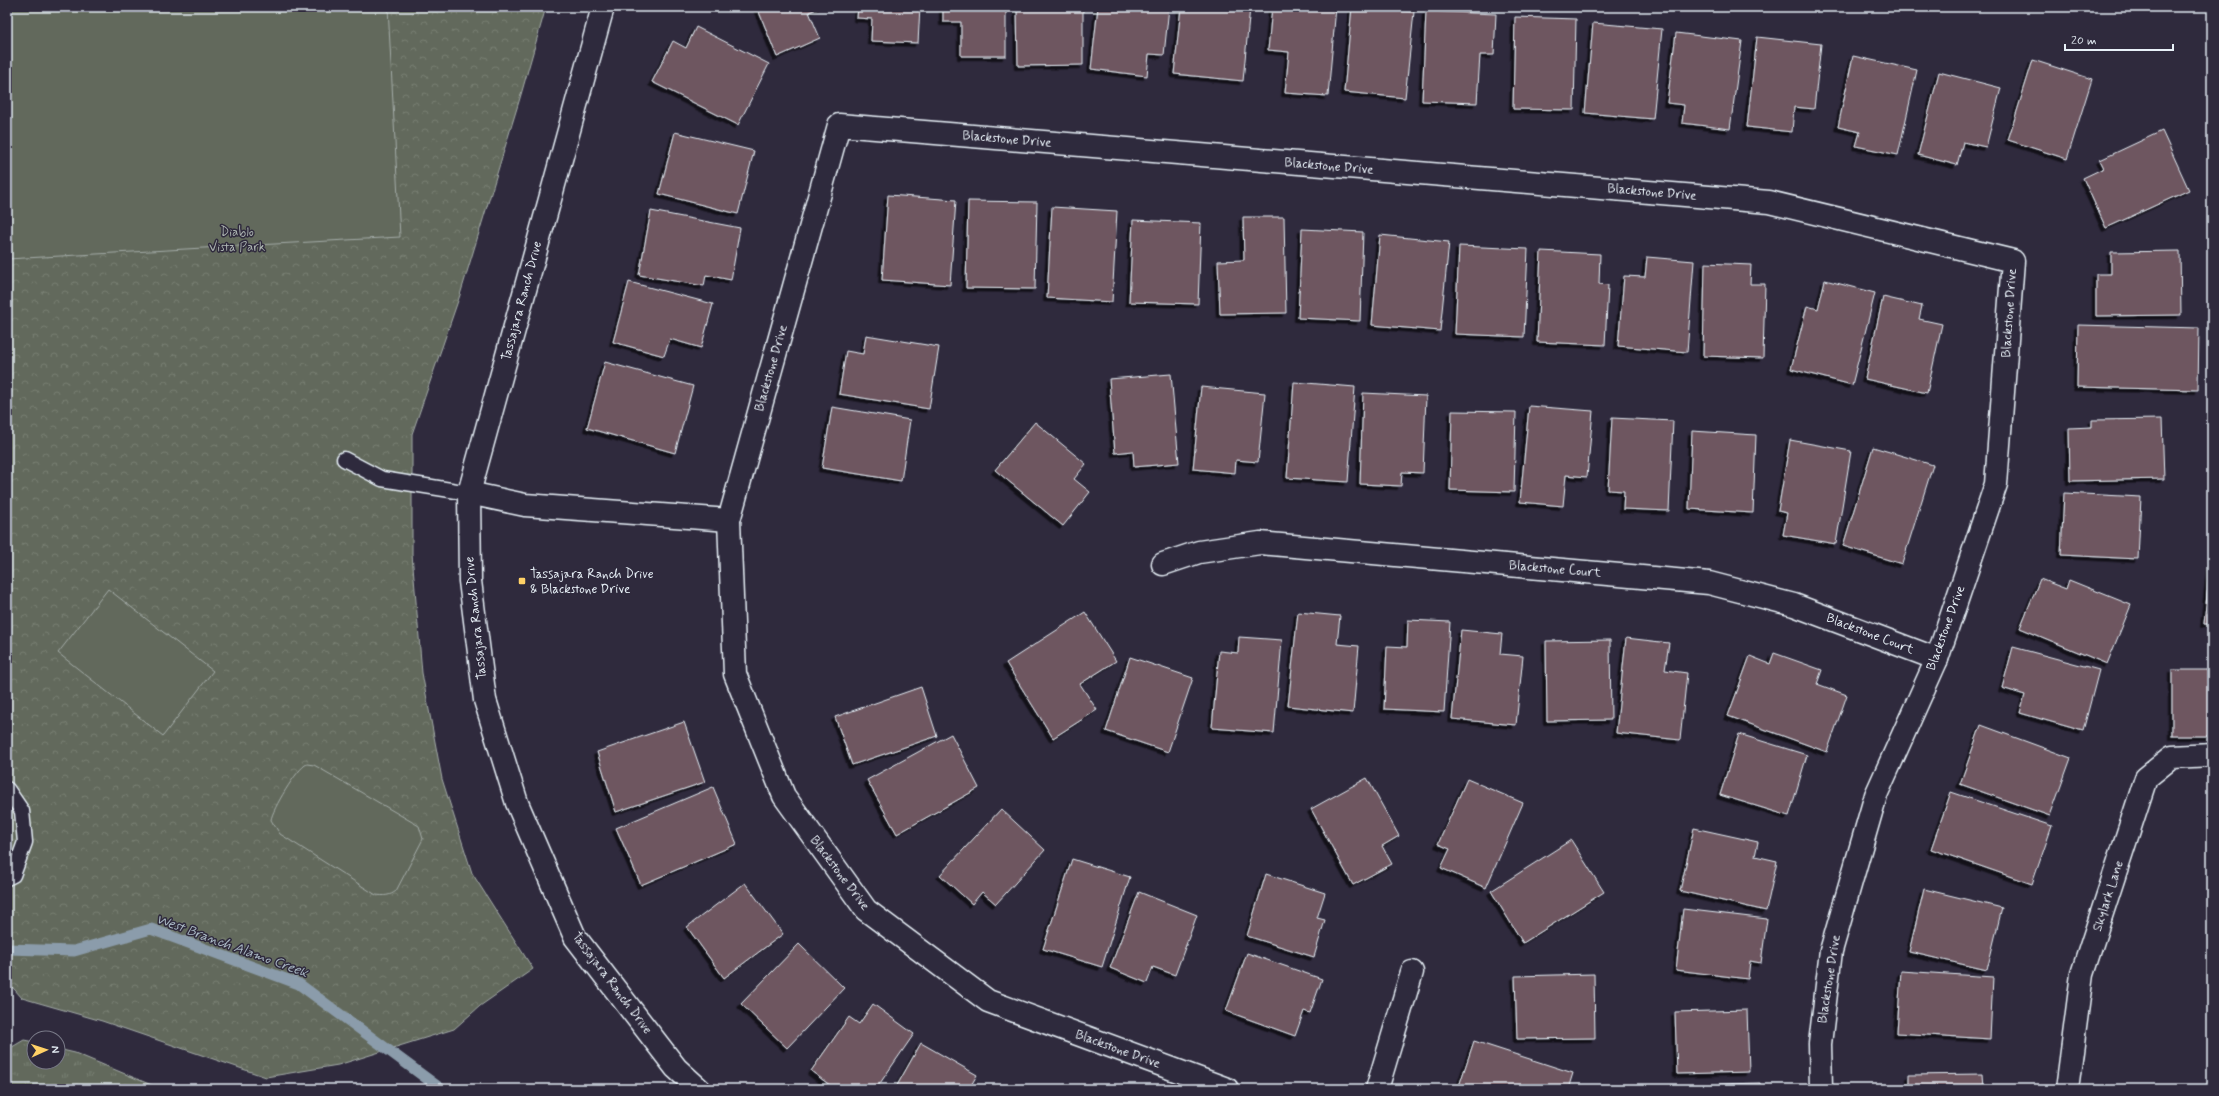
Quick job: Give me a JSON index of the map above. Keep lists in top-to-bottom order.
{
  "streets": {
    "street": [
      "Blackstone Drive",
      "Tassajara Ranch Drive",
      "Blackstone Court",
      "Skylark Lane"
    ]
  },
  "crossings": [
    ["Blackstone Drive", "Blackstone Court"]
  ],
  "water": ["West Branch Alamo Creek"],
  "parks": ["Diablo Vista Park"],
  "places": {
    "transit": ["Tassajara Ranch Drive & Blackstone Drive"]
  },
  "scale_bar": "20 m",
  "north": "right"
}
